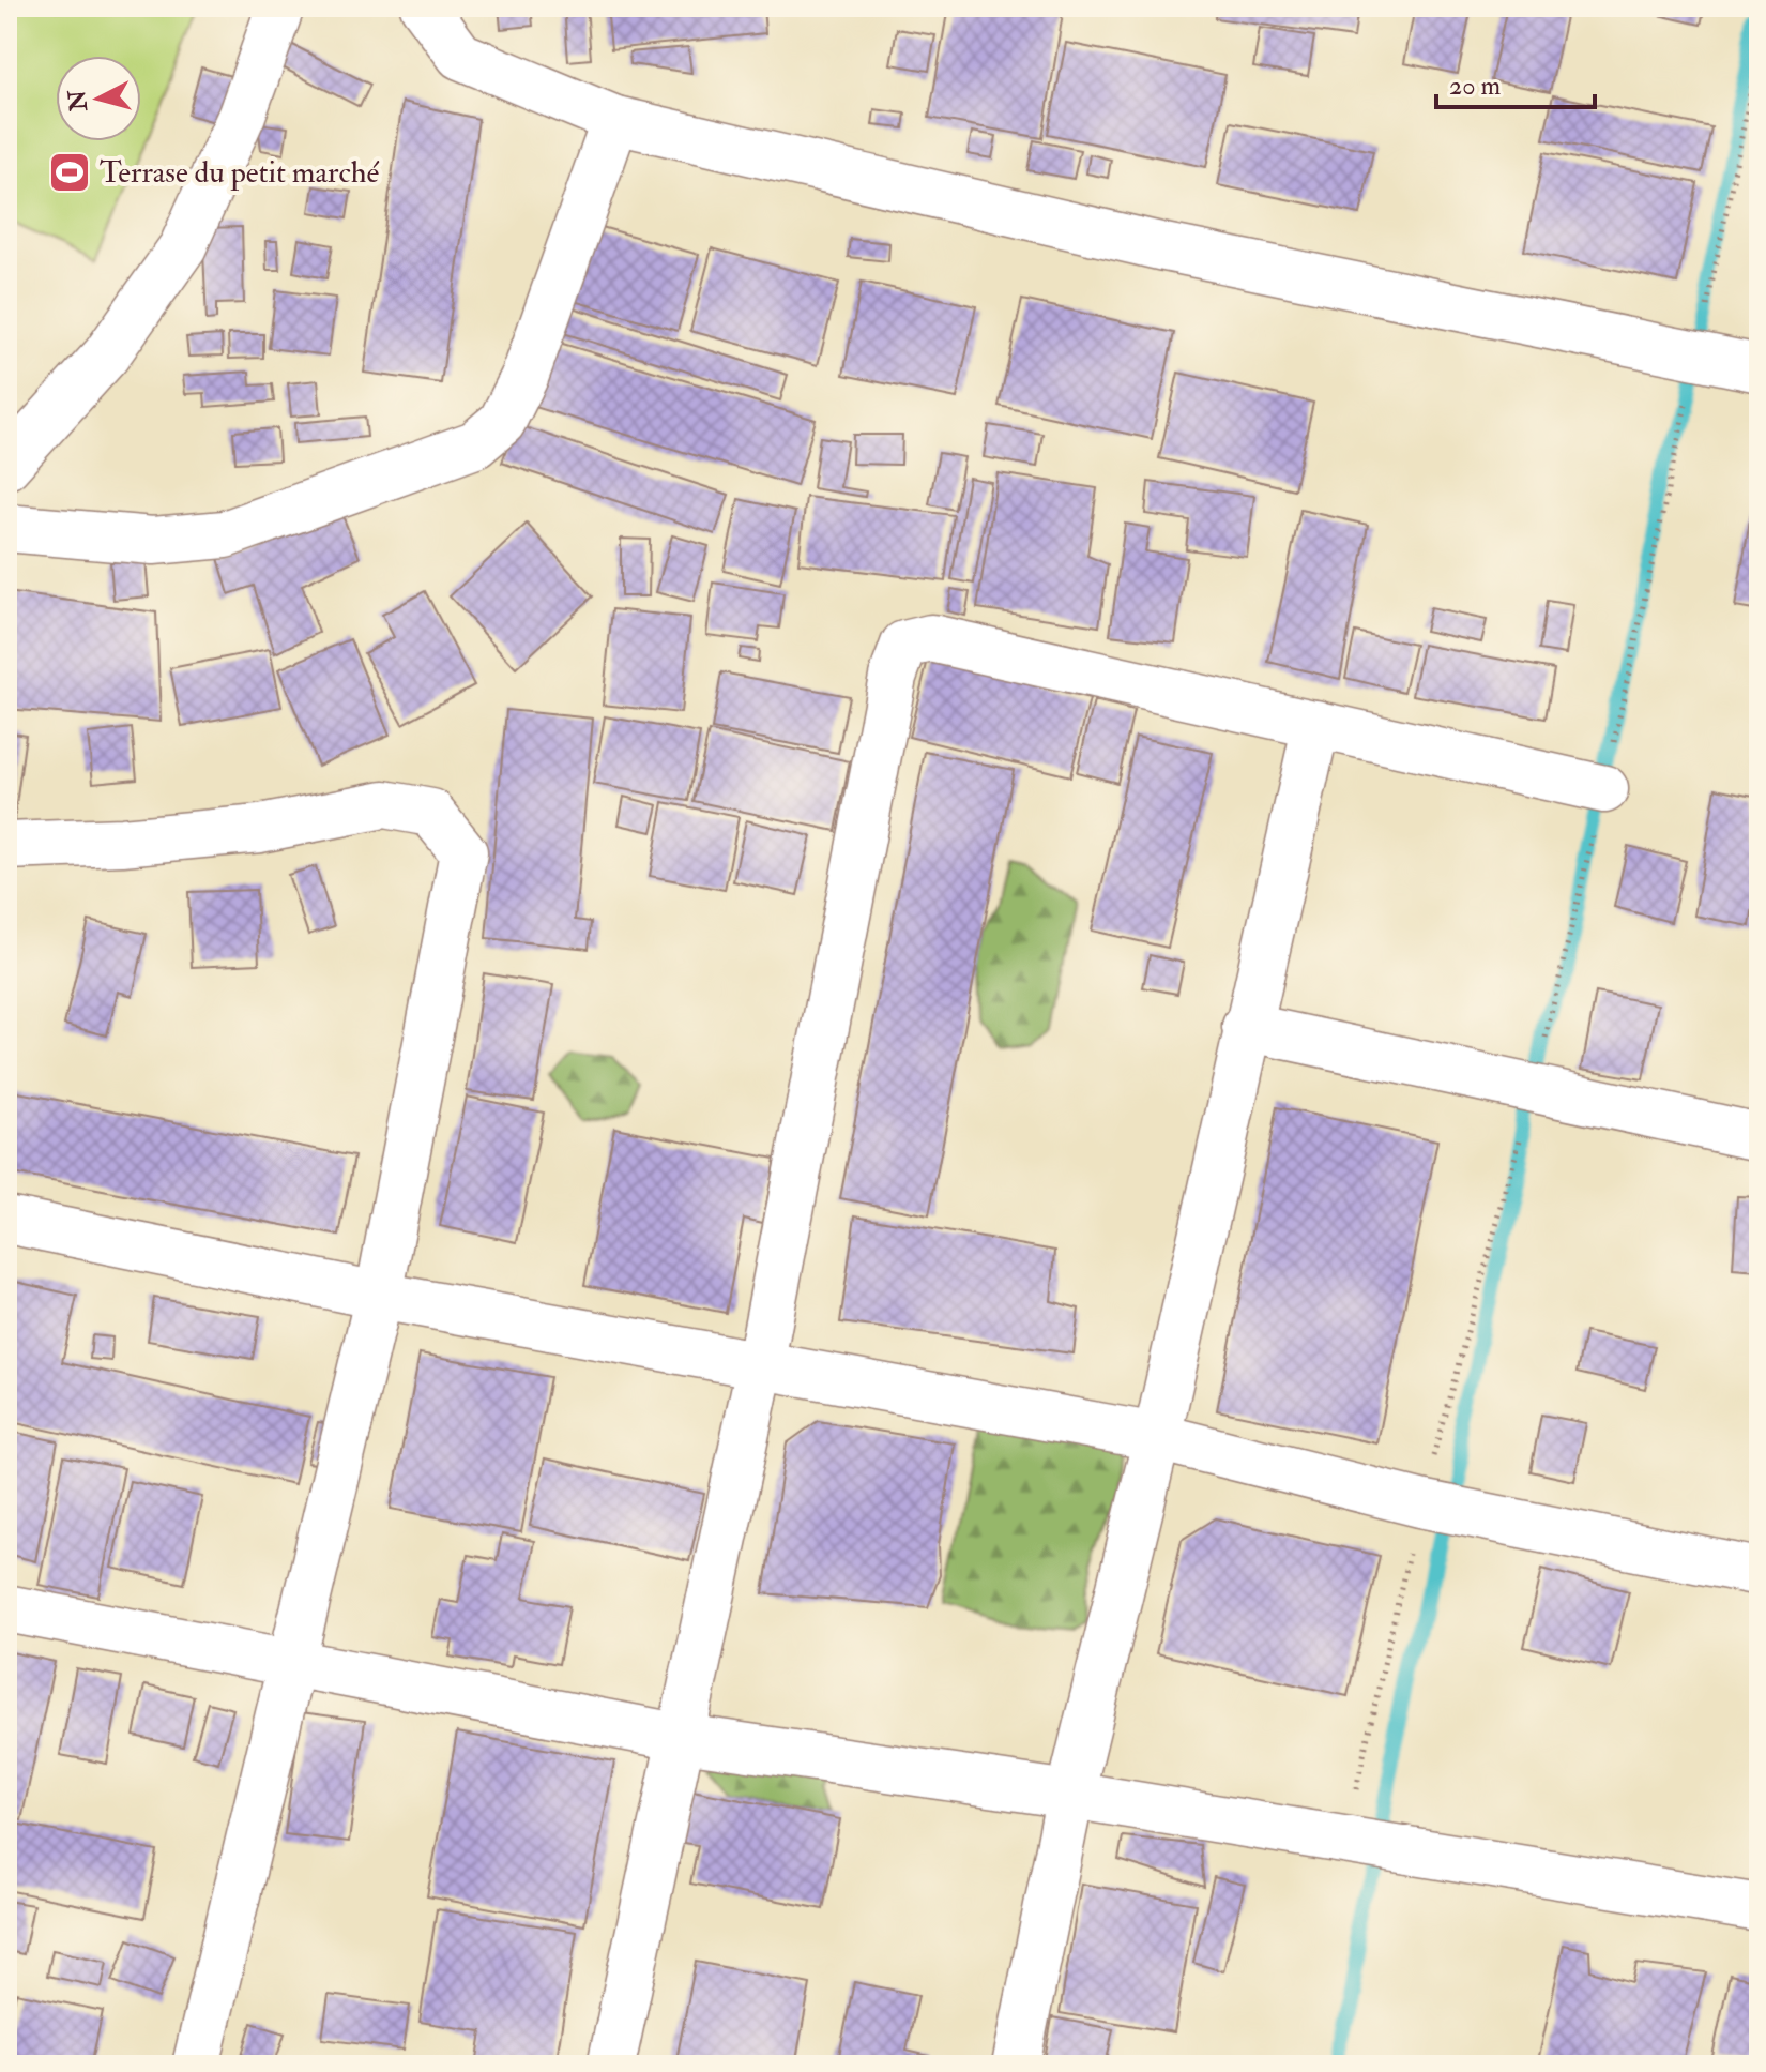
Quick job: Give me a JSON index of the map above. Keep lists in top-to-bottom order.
{
  "places": {
    "sports": ["Terrase du petit marché"]
  },
  "scale_bar": "20 m",
  "north": "left"
}
